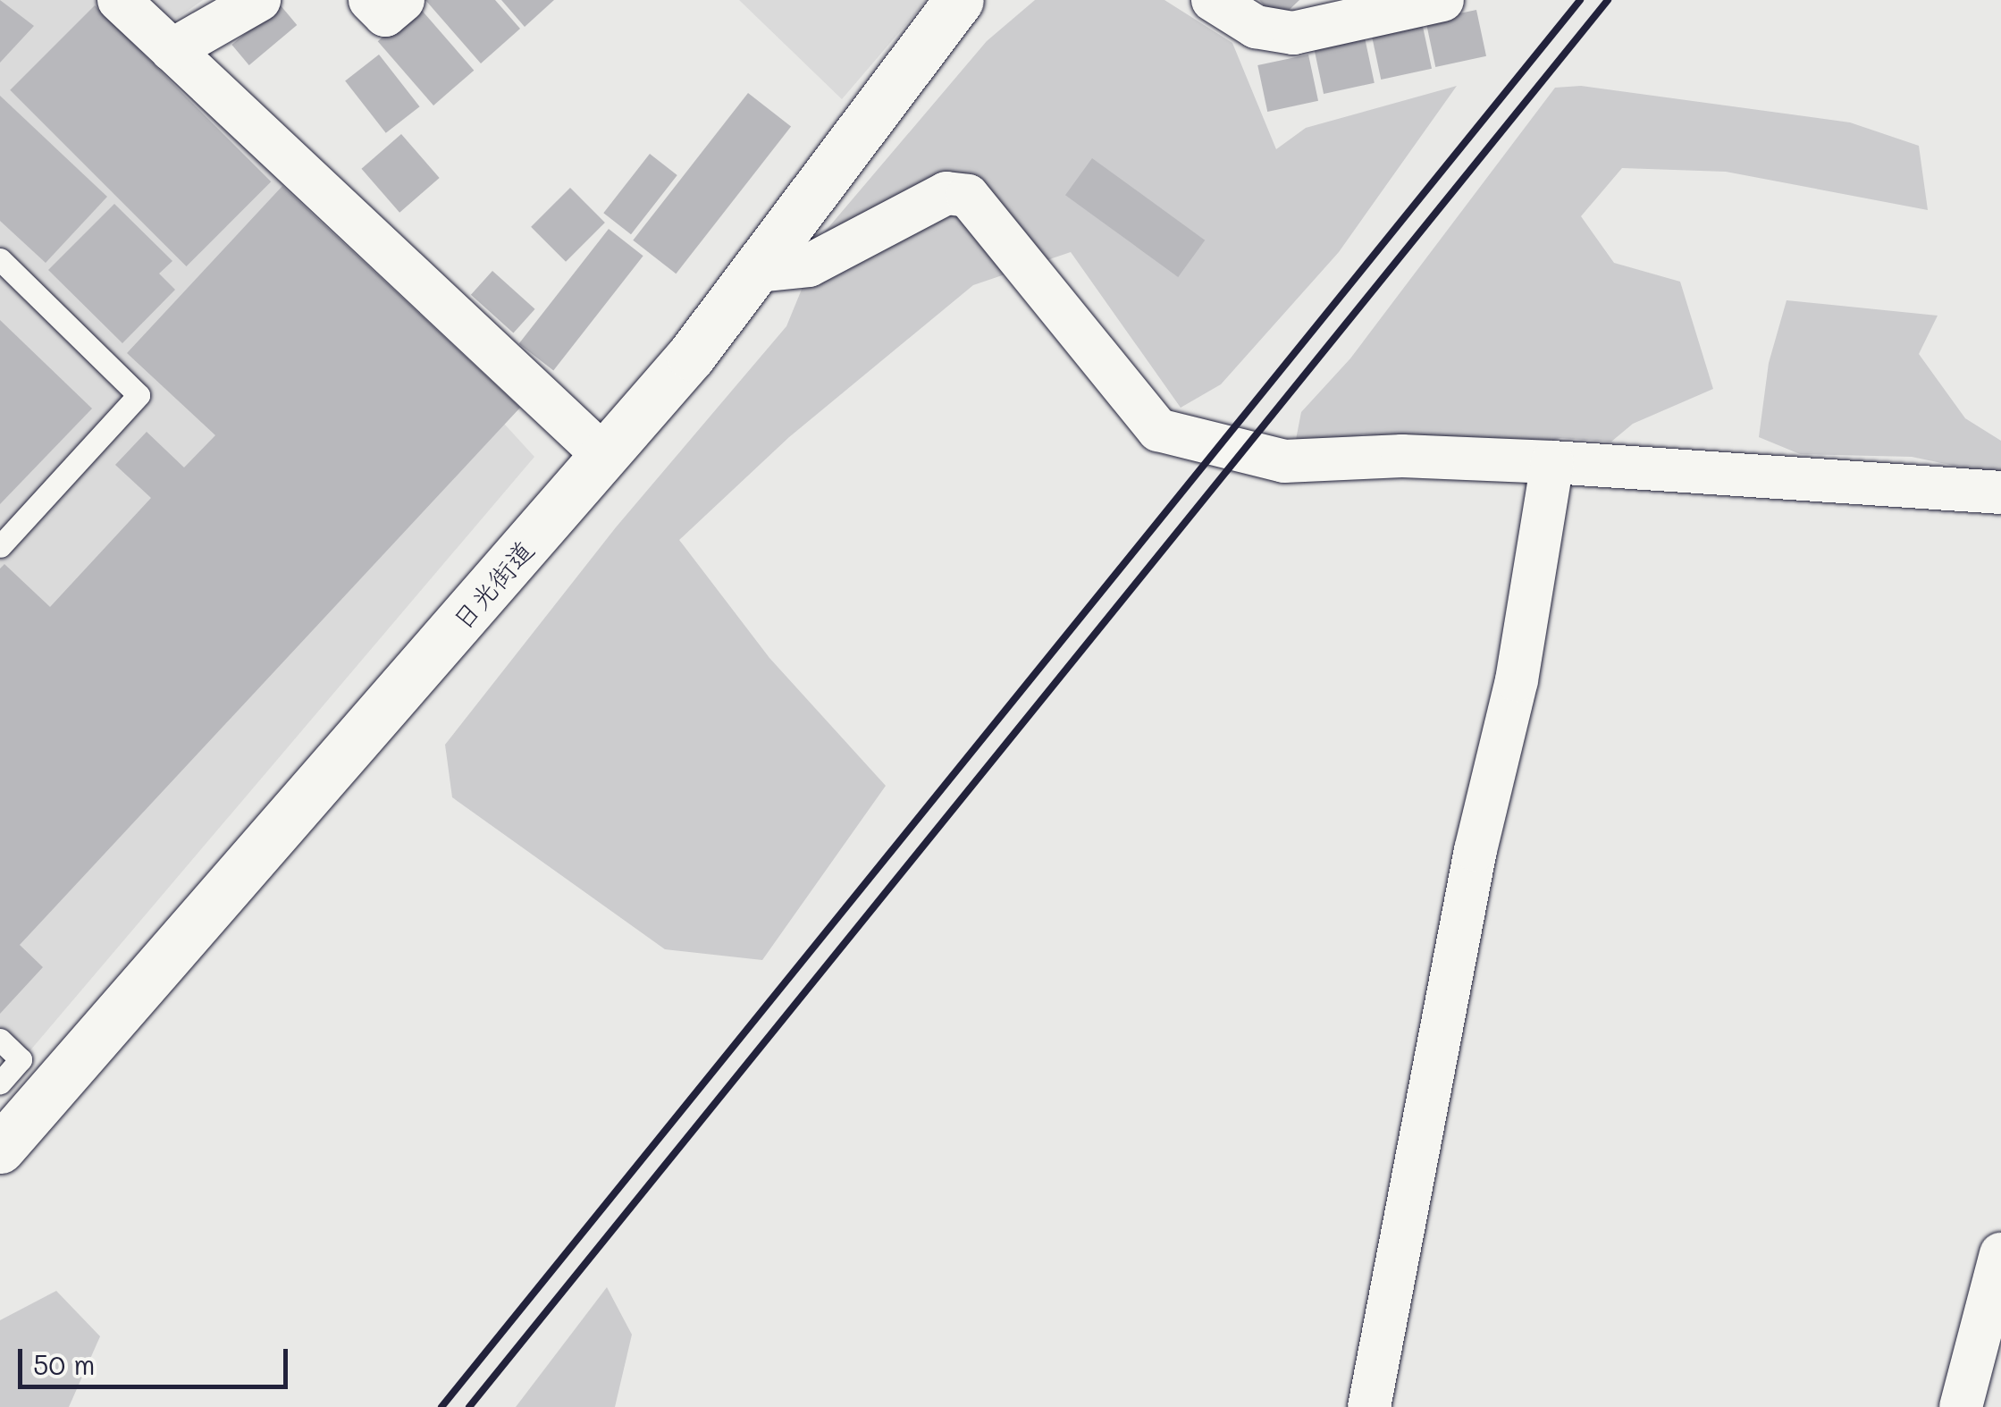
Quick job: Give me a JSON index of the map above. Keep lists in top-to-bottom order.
{
  "streets": {
    "main road": ["日光街道"]
  },
  "scale_bar": "50 m"
}
